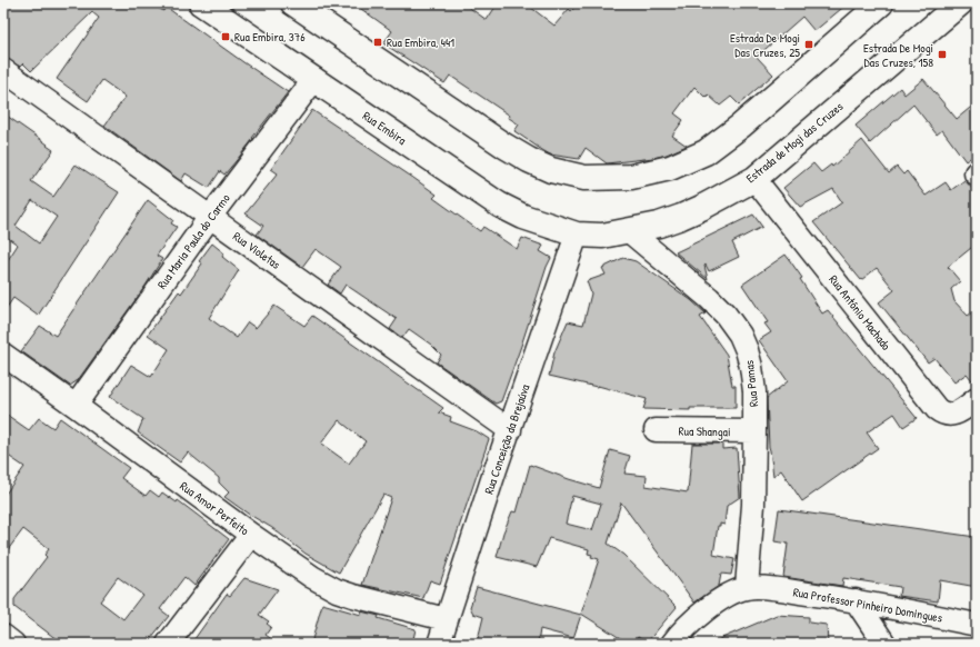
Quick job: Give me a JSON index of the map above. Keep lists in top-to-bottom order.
{
  "streets": {
    "main road": ["Rua Embira", "Estrada de Mogi das Cruzes"],
    "street": [
      "Rua Maria Paula do Carmo",
      "Rua Violetas",
      "Rua Antônio Machado",
      "Rua Pamas",
      "Rua Shangai",
      "Rua Conceição da Brejaúva",
      "Rua Amor Perfeito",
      "Rua Professor Pinheiro Domingues"
    ]
  },
  "crossings": [
    ["Rua Embira", "Estrada de Mogi das Cruzes"],
    ["Rua Embira", "Rua Maria Paula do Carmo"],
    ["Rua Embira", "Rua Conceição da Brejaúva"],
    ["Estrada de Mogi das Cruzes", "Rua Antônio Machado"],
    ["Estrada de Mogi das Cruzes", "Rua Pamas"],
    ["Estrada de Mogi das Cruzes", "Rua Conceição da Brejaúva"],
    ["Rua Maria Paula do Carmo", "Rua Violetas"],
    ["Rua Maria Paula do Carmo", "Rua Amor Perfeito"],
    ["Rua Violetas", "Rua Conceição da Brejaúva"],
    ["Rua Pamas", "Rua Shangai"],
    ["Rua Pamas", "Rua Professor Pinheiro Domingues"],
    ["Rua Conceição da Brejaúva", "Rua Amor Perfeito"]
  ],
  "places": {
    "transit": [
      "Rua Embira, 376",
      "Rua Embira, 441",
      "Estrada De Mogi Das Cruzes, 25",
      "Estrada De Mogi Das Cruzes, 158"
    ]
  }
}
